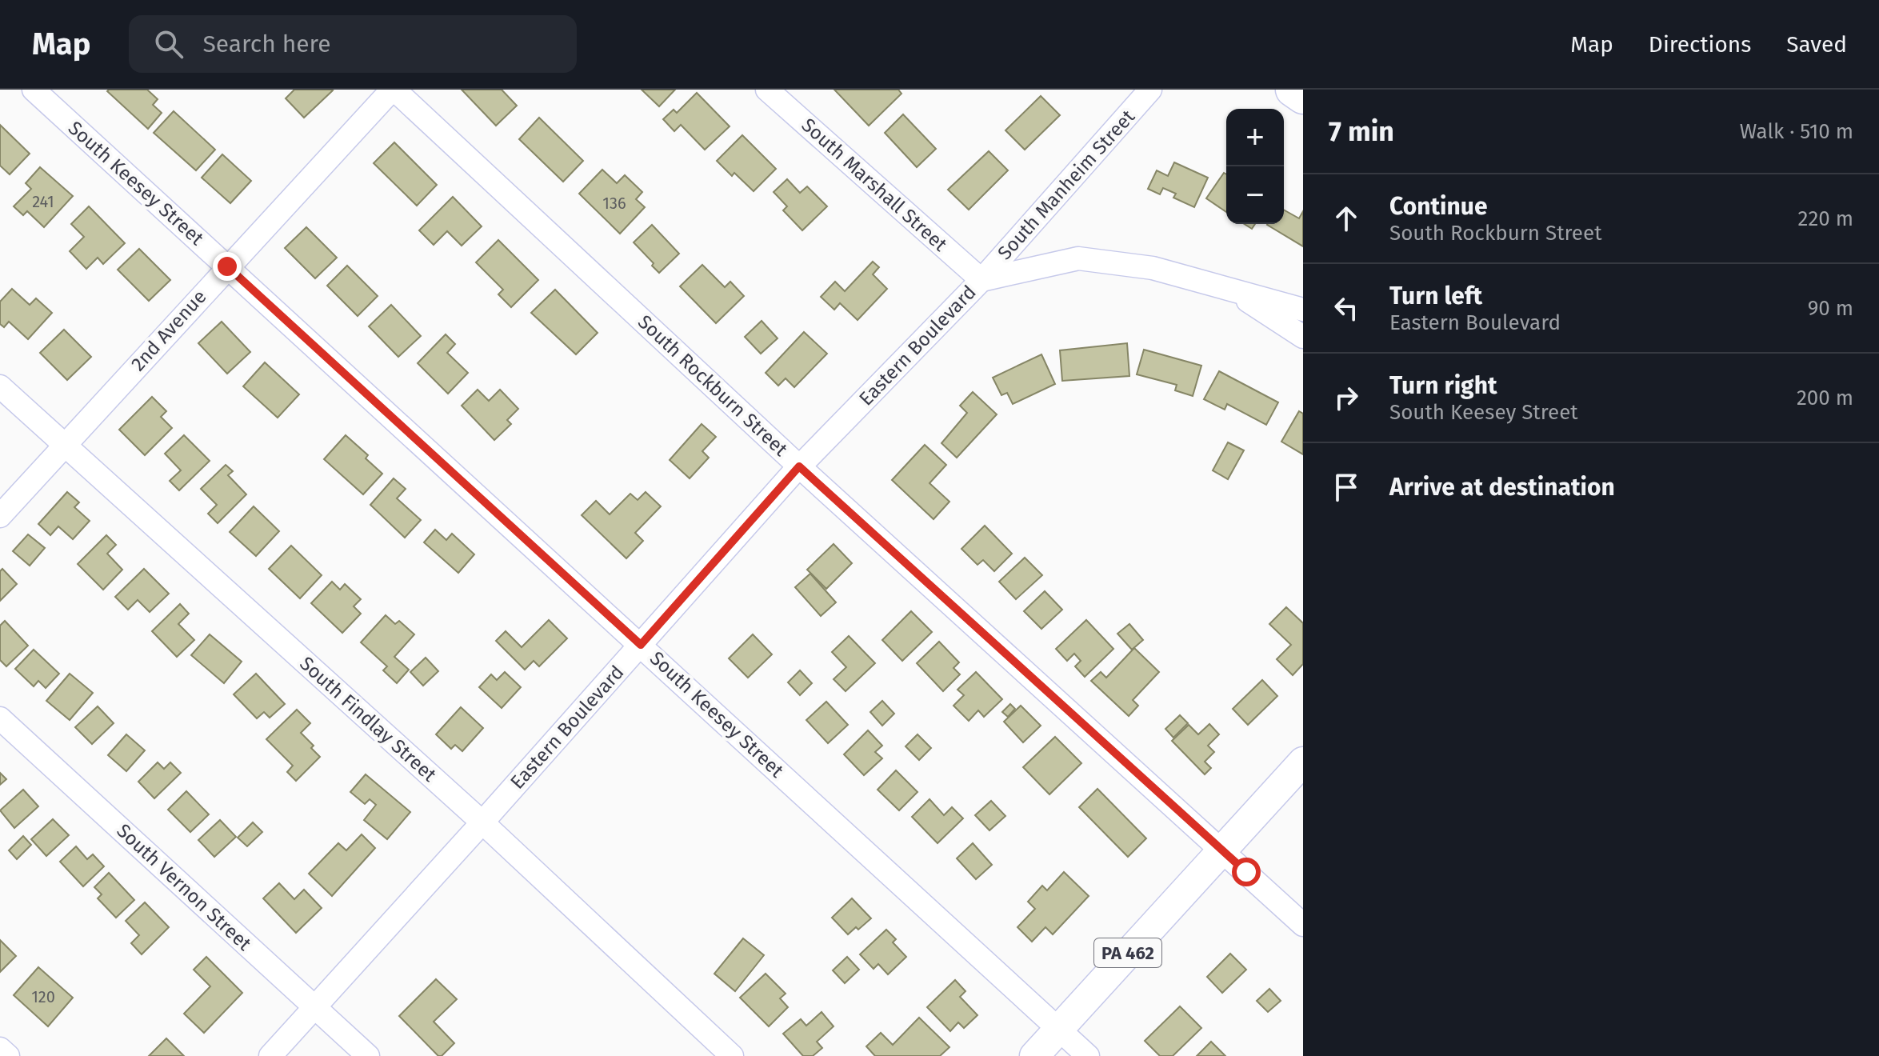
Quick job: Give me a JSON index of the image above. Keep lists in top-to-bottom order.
{
  "streets": {
    "main road": ["PA 462"],
    "street": [
      "South Keesey Street",
      "South Marshall Street",
      "South Manheim Street",
      "2nd Avenue",
      "Eastern Boulevard",
      "South Rockburn Street",
      "South Findlay Street",
      "South Vernon Street"
    ]
  },
  "crossings": [
    ["South Keesey Street", "2nd Avenue"],
    ["South Keesey Street", "Eastern Boulevard"],
    ["South Keesey Street", "PA 462"],
    ["South Marshall Street", "South Manheim Street"],
    ["South Marshall Street", "Eastern Boulevard"],
    ["South Manheim Street", "Eastern Boulevard"],
    ["2nd Avenue", "South Rockburn Street"],
    ["2nd Avenue", "South Findlay Street"],
    ["Eastern Boulevard", "South Rockburn Street"],
    ["Eastern Boulevard", "South Findlay Street"],
    ["Eastern Boulevard", "South Vernon Street"],
    ["South Rockburn Street", "PA 462"]
  ],
  "house_numbers": ["241", "136", "120"],
  "page": {
    "header": "Map",
    "search": "Search here",
    "nav": ["Map", "Directions", "Saved"],
    "heading": ["7 min", "Walk · 510 m"],
    "map_buttons": ["+", "−"],
    "list": [
      ["Continue", "South Rockburn Street", "220 m"],
      ["Turn left", "Eastern Boulevard", "90 m"],
      ["Turn right", "South Keesey Street", "200 m"],
      "Arrive at destination"
    ]
  }
}
